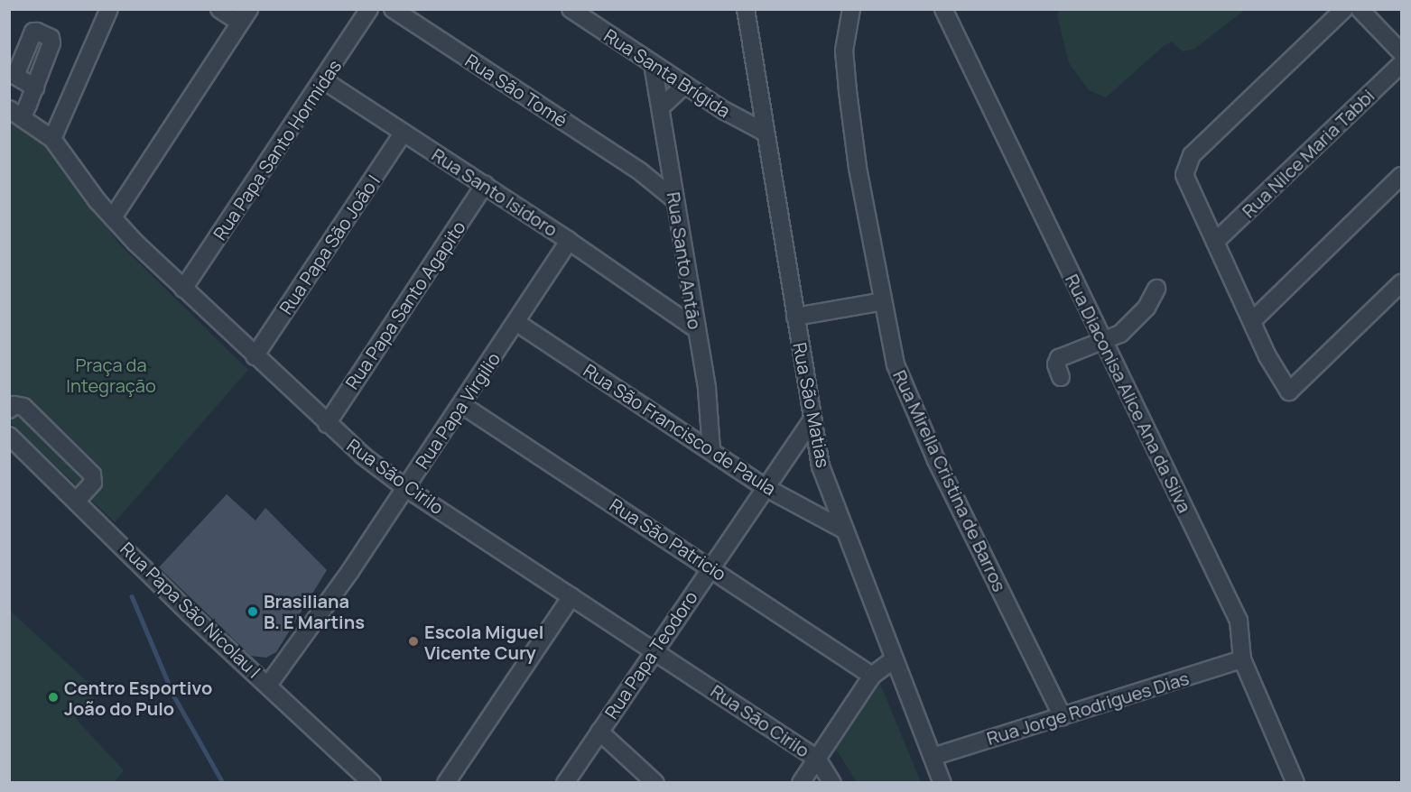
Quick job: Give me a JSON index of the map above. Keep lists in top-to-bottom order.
{
  "streets": {
    "street": [
      "Rua Santa Brígida",
      "Rua São Tomé",
      "Rua Papa Santo Hormidas",
      "Rua Nilce Maria Tabbi",
      "Rua Santo Isidoro",
      "Rua Papa São João I",
      "Rua Santo Antão",
      "Rua Papa Santo Agapito",
      "Rua Diaconisa Alice Ana da Silva",
      "Rua São Matias",
      "Rua Papa Virgilio",
      "Rua São Francisco de Paula",
      "Rua São Cirilo",
      "Rua Mirella Cristina de Barros",
      "Rua São Patricio",
      "Rua Papa São Nicolau I",
      "Rua Papa Teodoro",
      "Rua Jorge Rodrigues Dias"
    ]
  },
  "crossings": [
    ["Rua Santa Brígida", "Rua Santo Antão"],
    ["Rua Santa Brígida", "Rua São Matias"],
    ["Rua São Tomé", "Rua Santo Antão"],
    ["Rua Papa Santo Hormidas", "Rua Santo Isidoro"],
    ["Rua Papa Santo Hormidas", "Rua São Cirilo"],
    ["Rua Santo Isidoro", "Rua Papa São João I"],
    ["Rua Santo Isidoro", "Rua Santo Antão"],
    ["Rua Santo Isidoro", "Rua Papa Santo Agapito"],
    ["Rua Santo Isidoro", "Rua Papa Virgilio"],
    ["Rua Papa São João I", "Rua São Cirilo"],
    ["Rua Santo Antão", "Rua São Francisco de Paula"],
    ["Rua Papa Santo Agapito", "Rua São Cirilo"],
    ["Rua Diaconisa Alice Ana da Silva", "Rua Jorge Rodrigues Dias"],
    ["Rua São Matias", "Rua São Francisco de Paula"],
    ["Rua São Matias", "Rua Papa Teodoro"],
    ["Rua São Matias", "Rua Jorge Rodrigues Dias"],
    ["Rua Papa Virgilio", "Rua São Francisco de Paula"],
    ["Rua Papa Virgilio", "Rua São Cirilo"],
    ["Rua Papa Virgilio", "Rua São Patricio"],
    ["Rua Papa Virgilio", "Rua Papa São Nicolau I"],
    ["Rua São Francisco de Paula", "Rua Papa Teodoro"],
    ["Rua São Cirilo", "Rua Papa Teodoro"],
    ["Rua Mirella Cristina de Barros", "Rua Jorge Rodrigues Dias"],
    ["Rua São Patricio", "Rua Papa Teodoro"]
  ],
  "parks": ["Praça da Integração"],
  "places": ["Brasiliana B. E Martins", "Escola Miguel Vicente Cury", "Centro Esportivo João do Pulo"]
}
